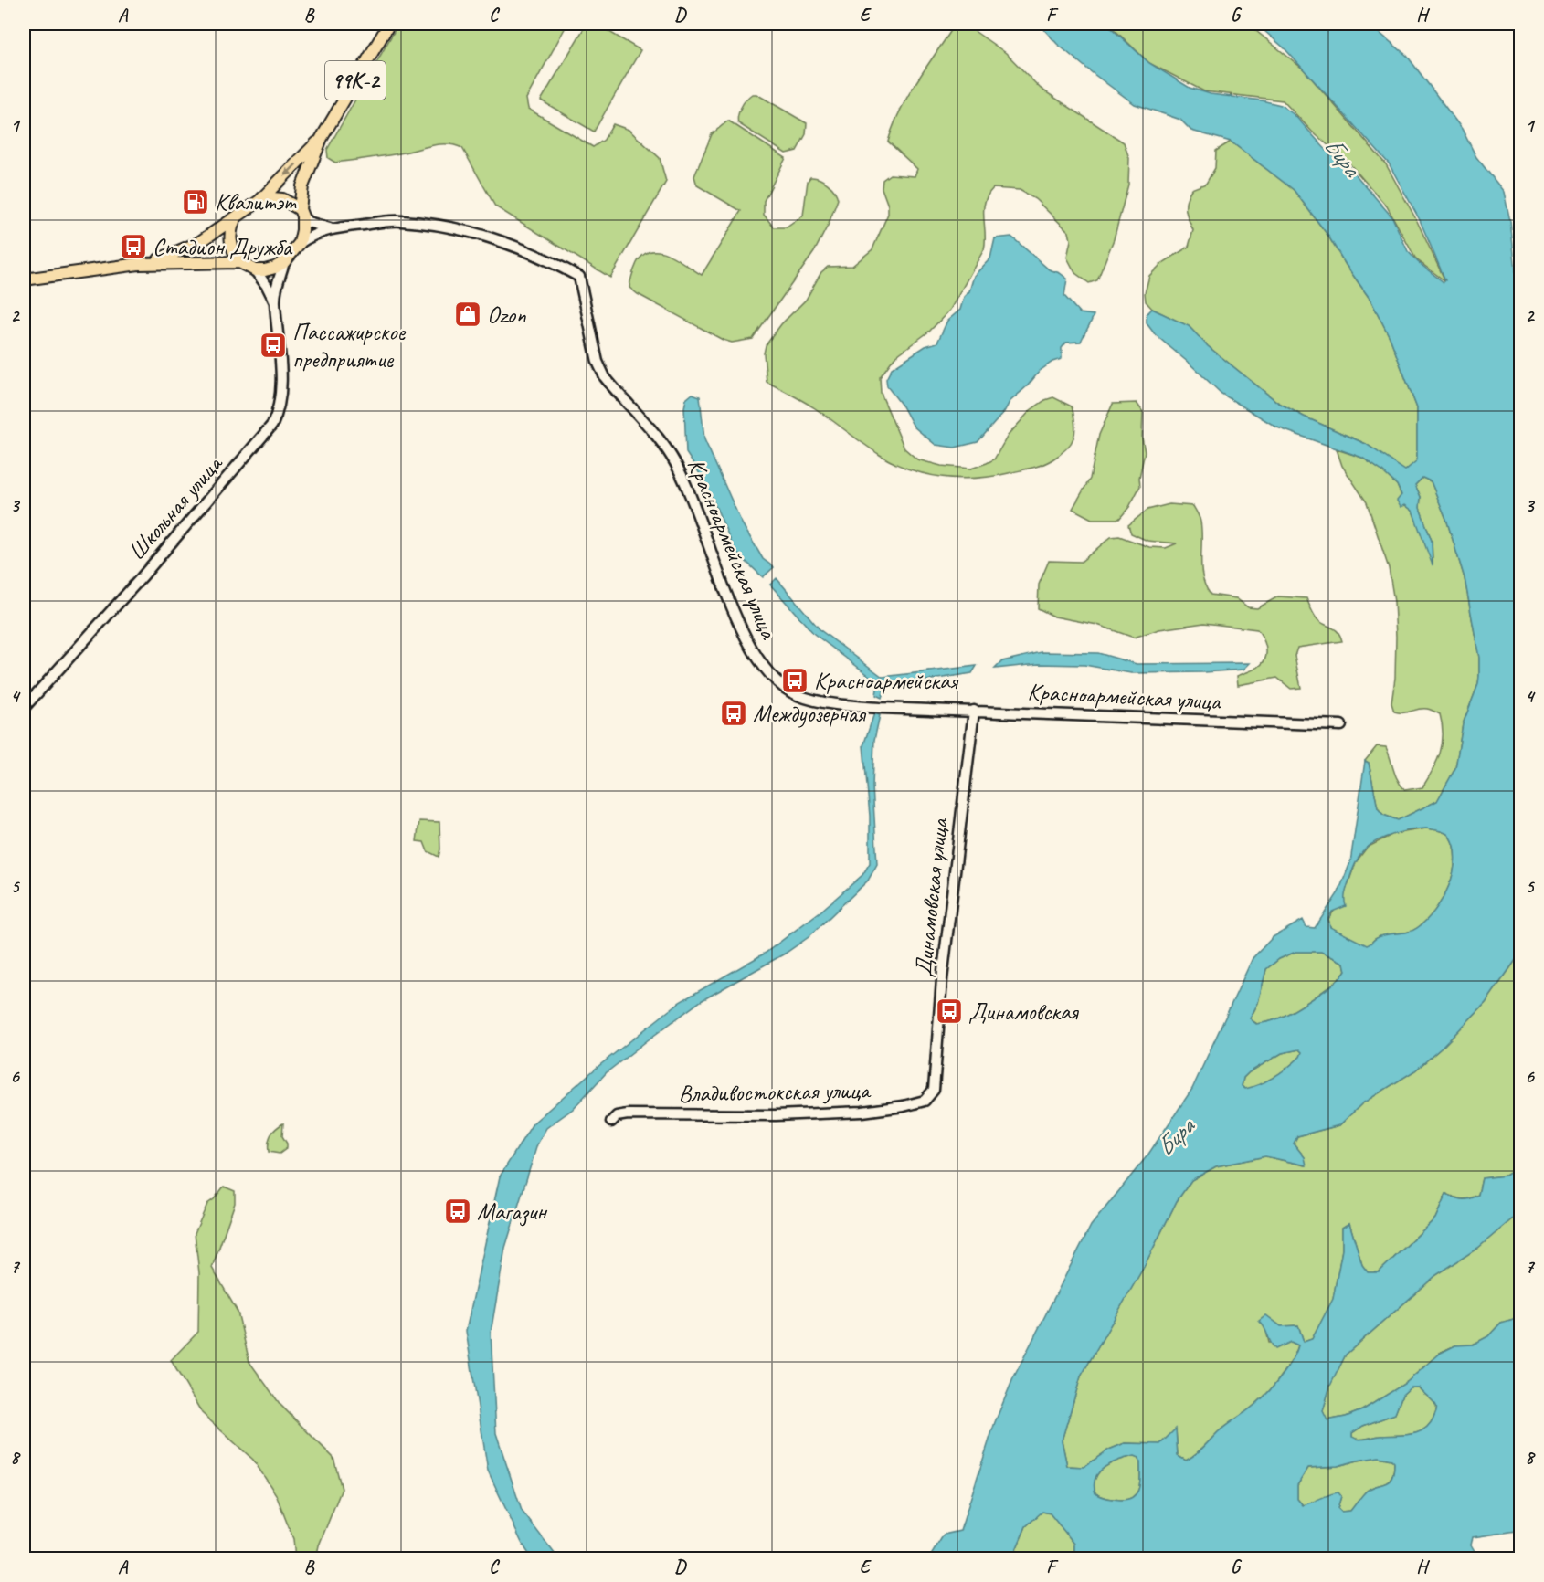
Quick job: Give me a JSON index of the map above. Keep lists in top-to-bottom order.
{
  "streets": {
    "main road": ["99К-2"],
    "street": [
      "Школьная улица",
      "Красноармейская улица",
      "Динамовская улица",
      "Владивостокская улица"
    ]
  },
  "crossings": [
    ["Красноармейская улица", "Динамовская улица"],
    ["Динамовская улица", "Владивостокская улица"]
  ],
  "water": ["Бира"],
  "places": {
    "fuel station": ["Квалитэт"],
    "bus stop": [
      "Стадион Дружба",
      "Пассажирское предприятие",
      "Красноармейская",
      "Междуозерная",
      "Динамовская",
      "Магазин"
    ],
    "shop": ["Ozon"]
  },
  "grid": {
    "columns": [
      "A",
      "B",
      "C",
      "D",
      "E",
      "F",
      "G",
      "H"
    ],
    "rows": [
      "1",
      "2",
      "3",
      "4",
      "5",
      "6",
      "7",
      "8"
    ]
  }
}
